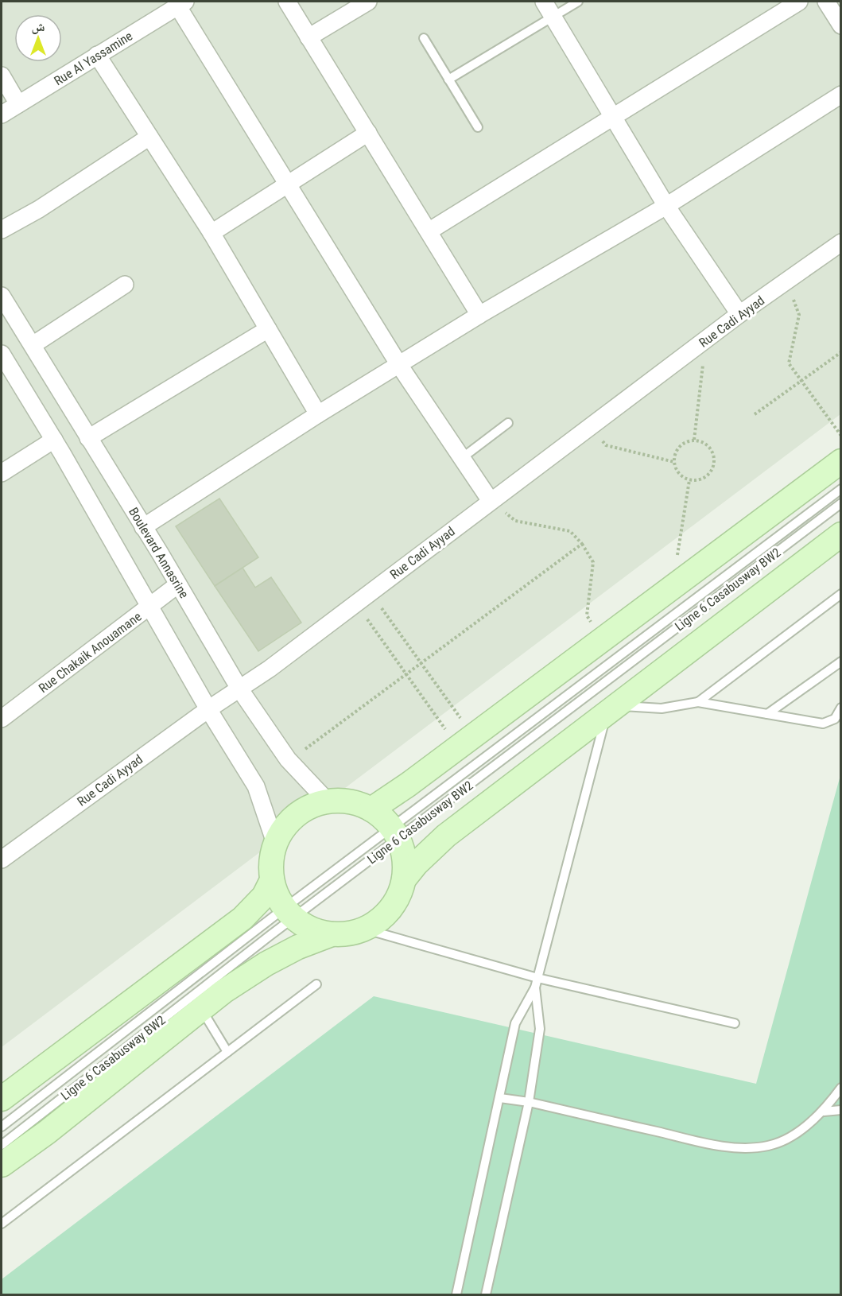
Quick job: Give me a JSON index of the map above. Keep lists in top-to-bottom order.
{
  "streets": {
    "street": [
      "Rue Al Yassamine",
      "Rue Cadi Ayyad",
      "Boulevard Annasrine",
      "Rue Chakaik Anouamane"
    ],
    "lane": ["Ligne 6 Casabusway BW2"]
  },
  "crossings": [
    ["Rue Cadi Ayyad", "Boulevard Annasrine"],
    ["Boulevard Annasrine", "Ligne 6 Casabusway BW2"],
    ["Boulevard Annasrine", "Rue Chakaik Anouamane"]
  ],
  "north": "top"
}
